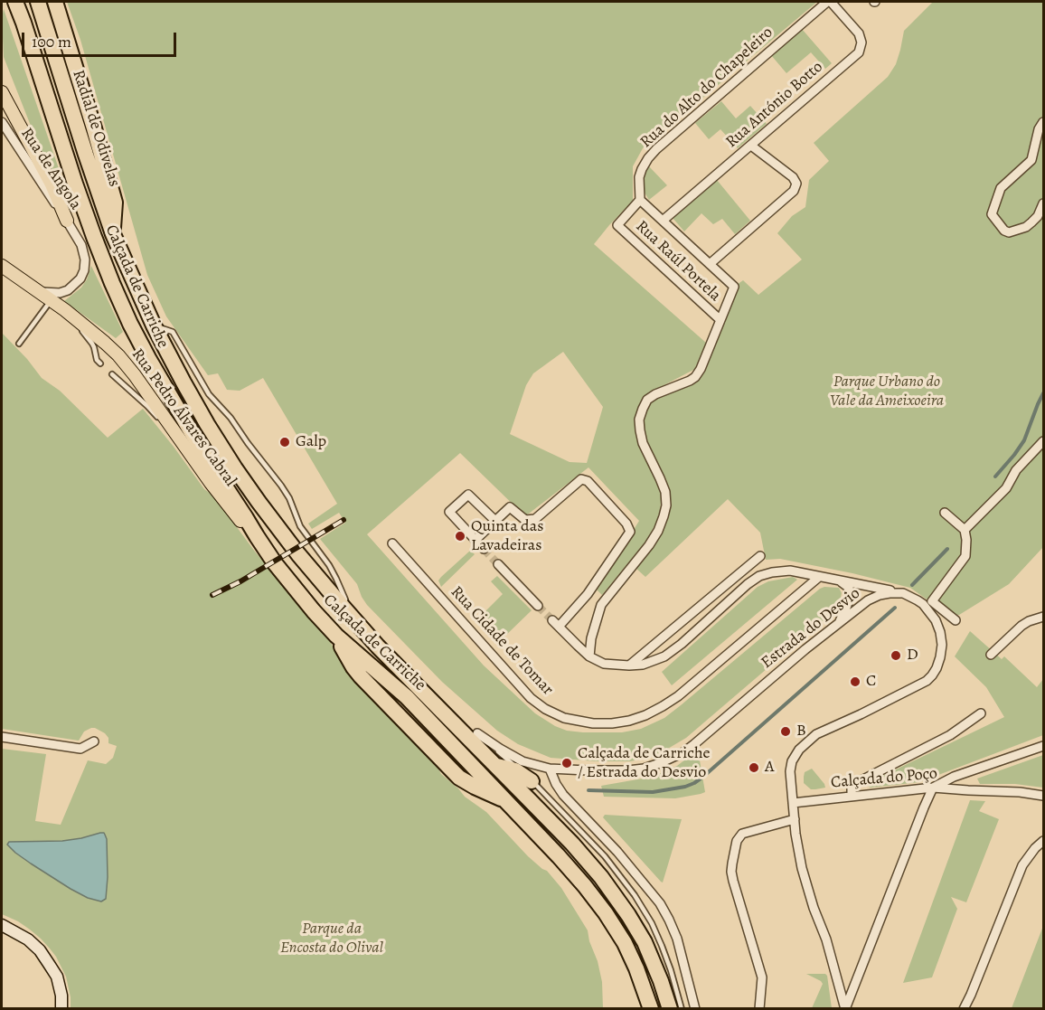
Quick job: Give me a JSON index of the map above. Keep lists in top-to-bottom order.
{
  "streets": {
    "highway": ["Radial de Odivelas", "Calçada de Carriche"],
    "main road": ["Rua Pedro Álvares Cabral"],
    "street": [
      "Rua do Alto do Chapeleiro",
      "Rua António Botto",
      "Rua de Angola",
      "Rua Raúl Portela",
      "Estrada do Desvio",
      "Rua Cidade de Tomar",
      "Calçada do Poço"
    ]
  },
  "crossings": [
    ["Rua do Alto do Chapeleiro", "Rua António Botto"],
    ["Rua do Alto do Chapeleiro", "Rua Raúl Portela"],
    ["Radial de Odivelas", "Calçada de Carriche"],
    ["Rua de Angola", "Rua Pedro Álvares Cabral"],
    ["Calçada de Carriche", "Rua Pedro Álvares Cabral"]
  ],
  "parks": ["Parque Urbano do Vale da Ameixoeira", "Parque da Encosta do Olival"],
  "places": [
    "Galp",
    "Quinta das Lavadeiras",
    "D",
    "C",
    "B",
    "Calçada de Carriche / Estrada do Desvio",
    "A"
  ],
  "scale_bar": "100 m"
}
